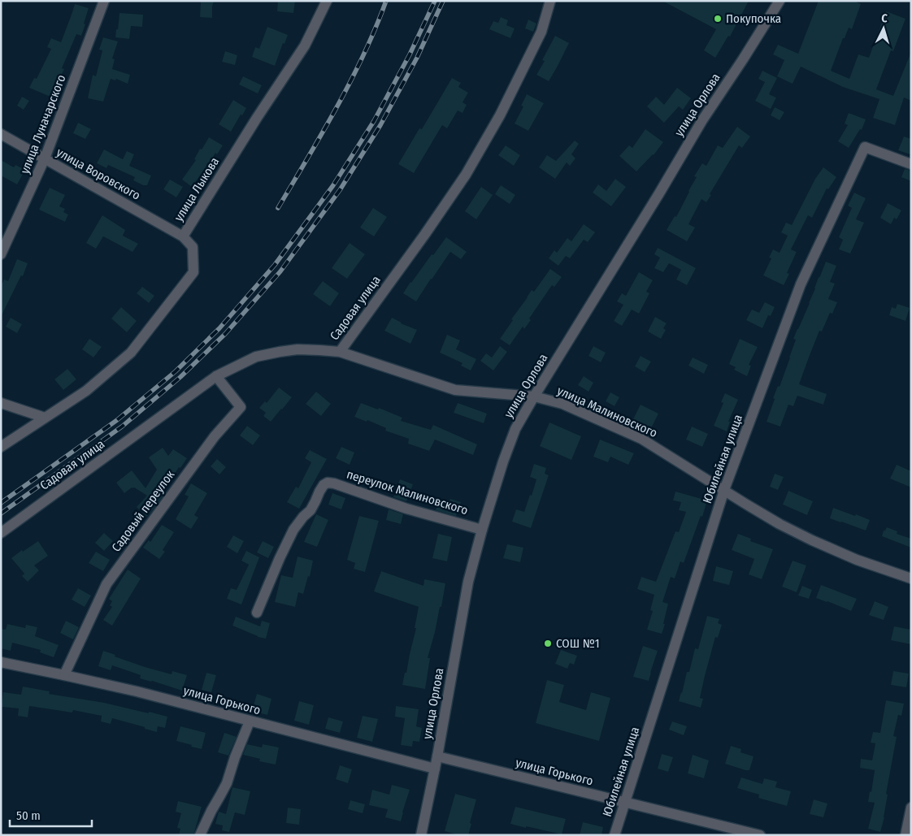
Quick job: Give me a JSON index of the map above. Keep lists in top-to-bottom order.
{
  "streets": {
    "street": [
      "улица Орлова",
      "улица Луначарского",
      "улица Воровского",
      "улица Лыкова",
      "Садовая улица",
      "улица Малиновского",
      "Юбилейная улица",
      "переулок Малиновского",
      "Садовый переулок",
      "улица Горького"
    ]
  },
  "crossings": [
    ["улица Орлова", "улица Малиновского"],
    ["улица Орлова", "переулок Малиновского"],
    ["улица Орлова", "улица Горького"],
    ["улица Луначарского", "улица Воровского"],
    ["улица Воровского", "улица Лыкова"],
    ["Садовая улица", "улица Малиновского"],
    ["Садовая улица", "Садовый переулок"],
    ["улица Малиновского", "Юбилейная улица"],
    ["Юбилейная улица", "улица Горького"],
    ["Садовый переулок", "улица Горького"]
  ],
  "places": ["Покупочка", "СОШ №1"],
  "scale_bar": "50 m",
  "north": "top"
}
